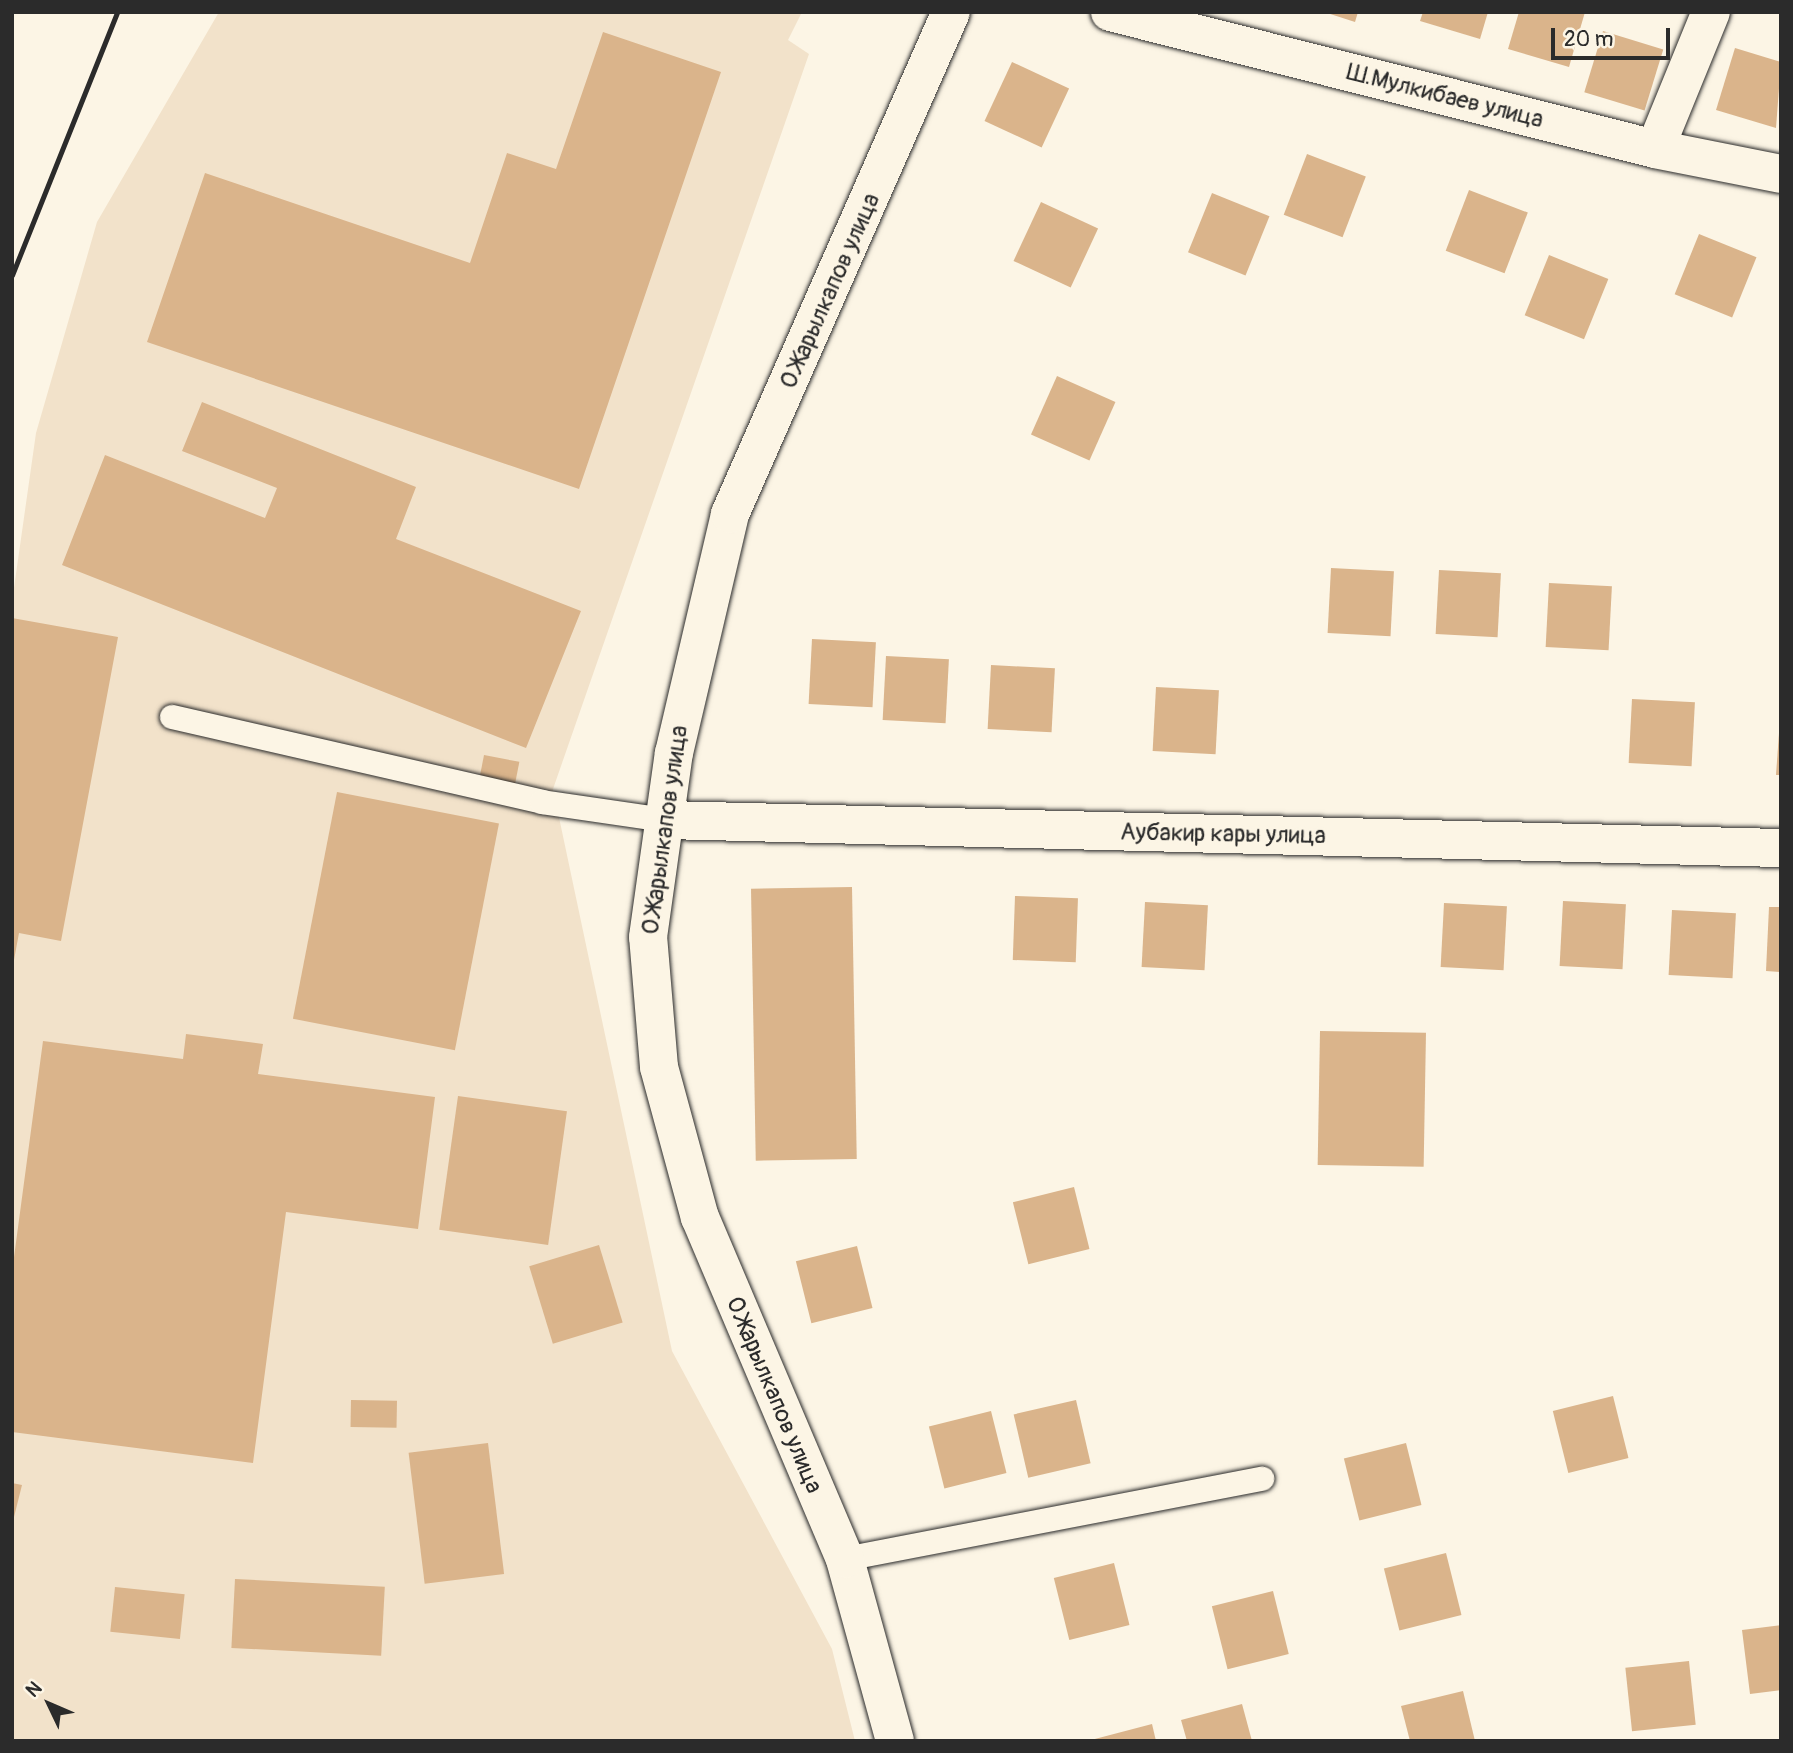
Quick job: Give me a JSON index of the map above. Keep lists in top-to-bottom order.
{
  "streets": {
    "street": ["Ш.Мулкибаев улица", "О.Жарылкапов улица", "Аубакир кары улица"]
  },
  "crossings": [
    ["О.Жарылкапов улица", "Аубакир кары улица"]
  ],
  "scale_bar": "20 m",
  "north": "top left"
}
